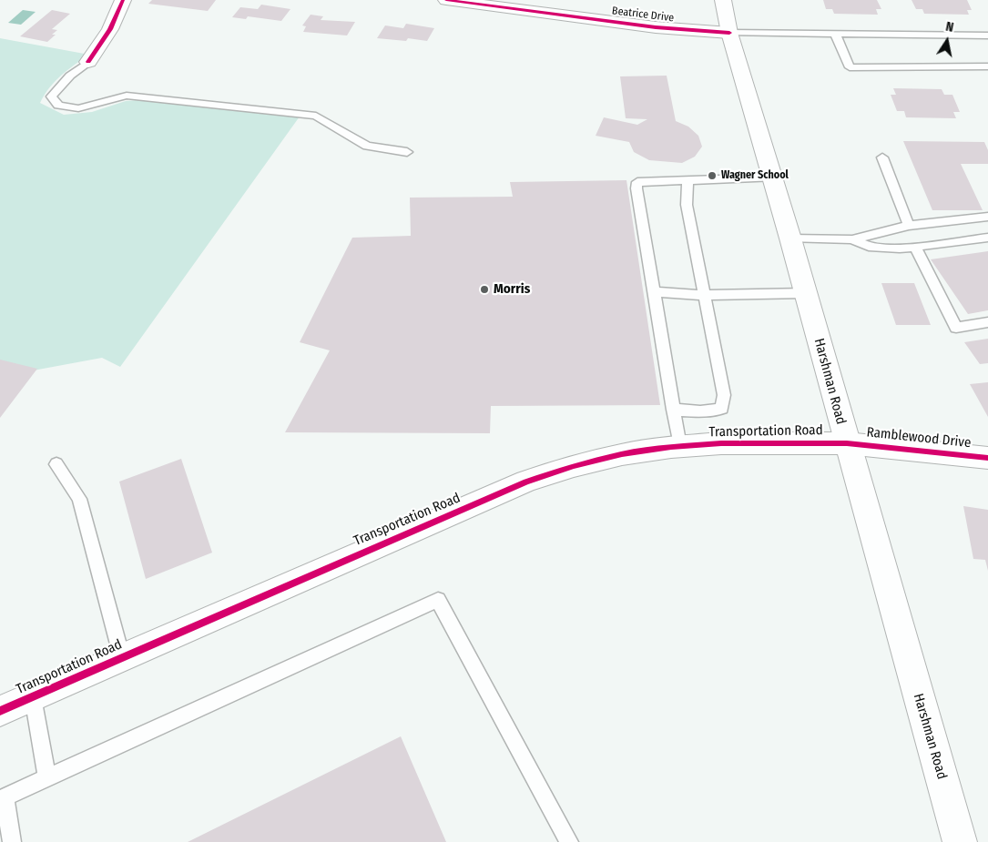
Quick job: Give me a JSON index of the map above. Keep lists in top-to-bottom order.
{
  "streets": {
    "street": [
      "Beatrice Drive",
      "Harshman Road",
      "Transportation Road",
      "Ramblewood Drive"
    ]
  },
  "crossings": [
    ["Beatrice Drive", "Harshman Road"],
    ["Harshman Road", "Transportation Road"],
    ["Harshman Road", "Ramblewood Drive"],
    ["Transportation Road", "Ramblewood Drive"]
  ],
  "places": ["Wagner School", "Morris"],
  "north": "top"
}
